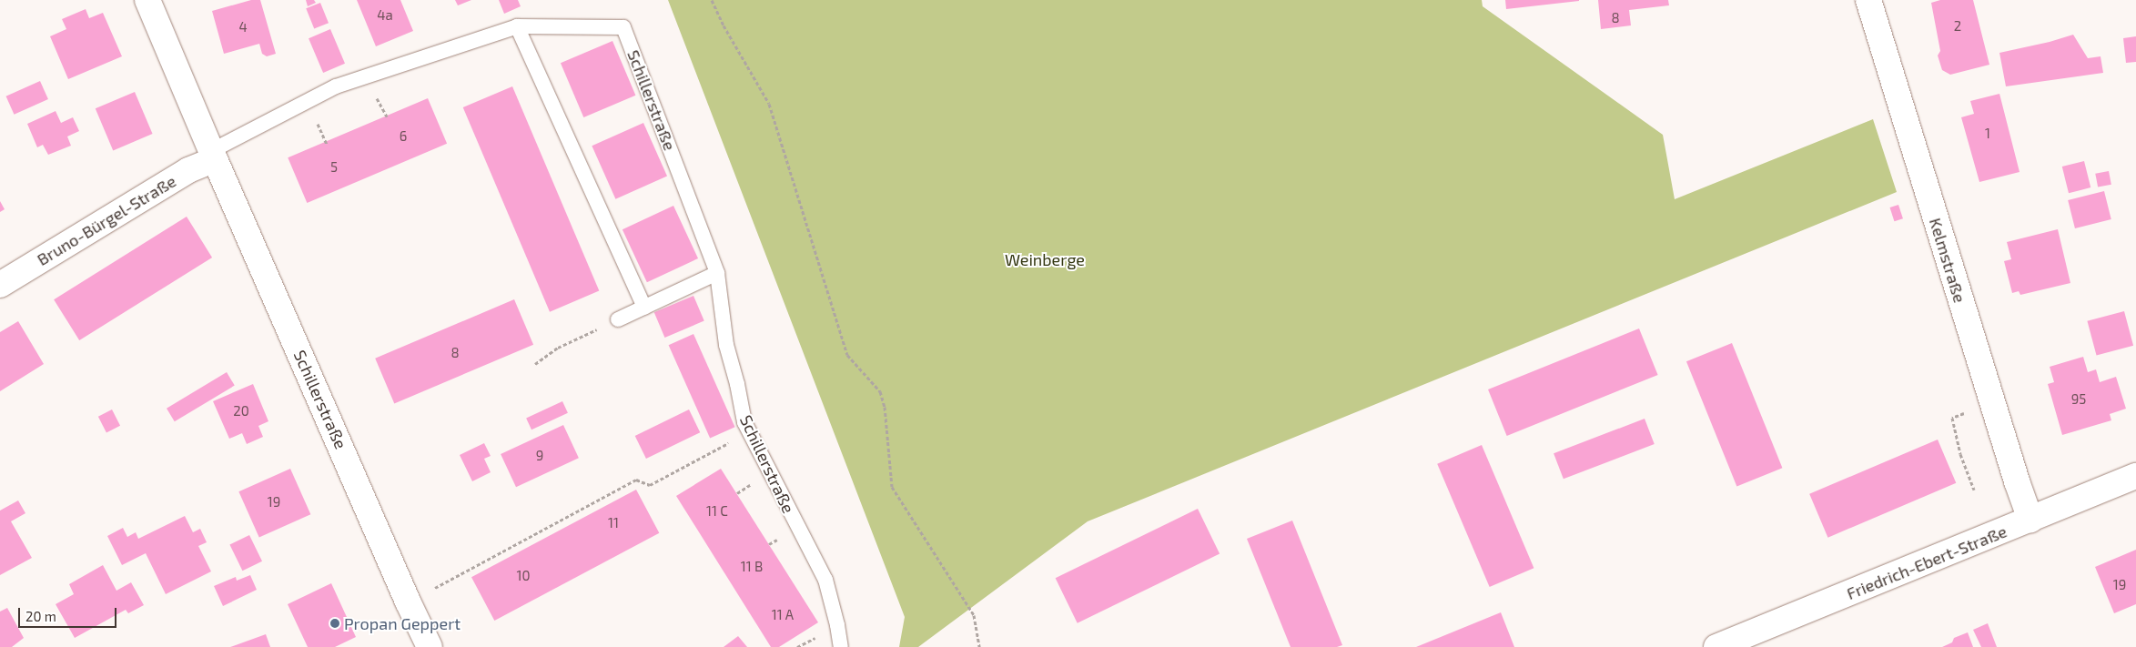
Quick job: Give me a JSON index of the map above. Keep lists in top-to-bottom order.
{
  "streets": {
    "street": [
      "Schillerstraße",
      "Bruno-Bürgel-Straße",
      "Kelmstraße",
      "Friedrich-Ebert-Straße"
    ]
  },
  "crossings": [
    ["Schillerstraße", "Bruno-Bürgel-Straße"],
    ["Kelmstraße", "Friedrich-Ebert-Straße"]
  ],
  "parks": ["Weinberge"],
  "places": ["Propan Geppert"],
  "house_numbers": [
    "4a",
    "8",
    "2",
    "4",
    "1",
    "6",
    "5",
    "8",
    "95",
    "20",
    "9",
    "19",
    "11 C",
    "11",
    "11 B",
    "10",
    "19",
    "11 A"
  ],
  "scale_bar": "20 m"
}
